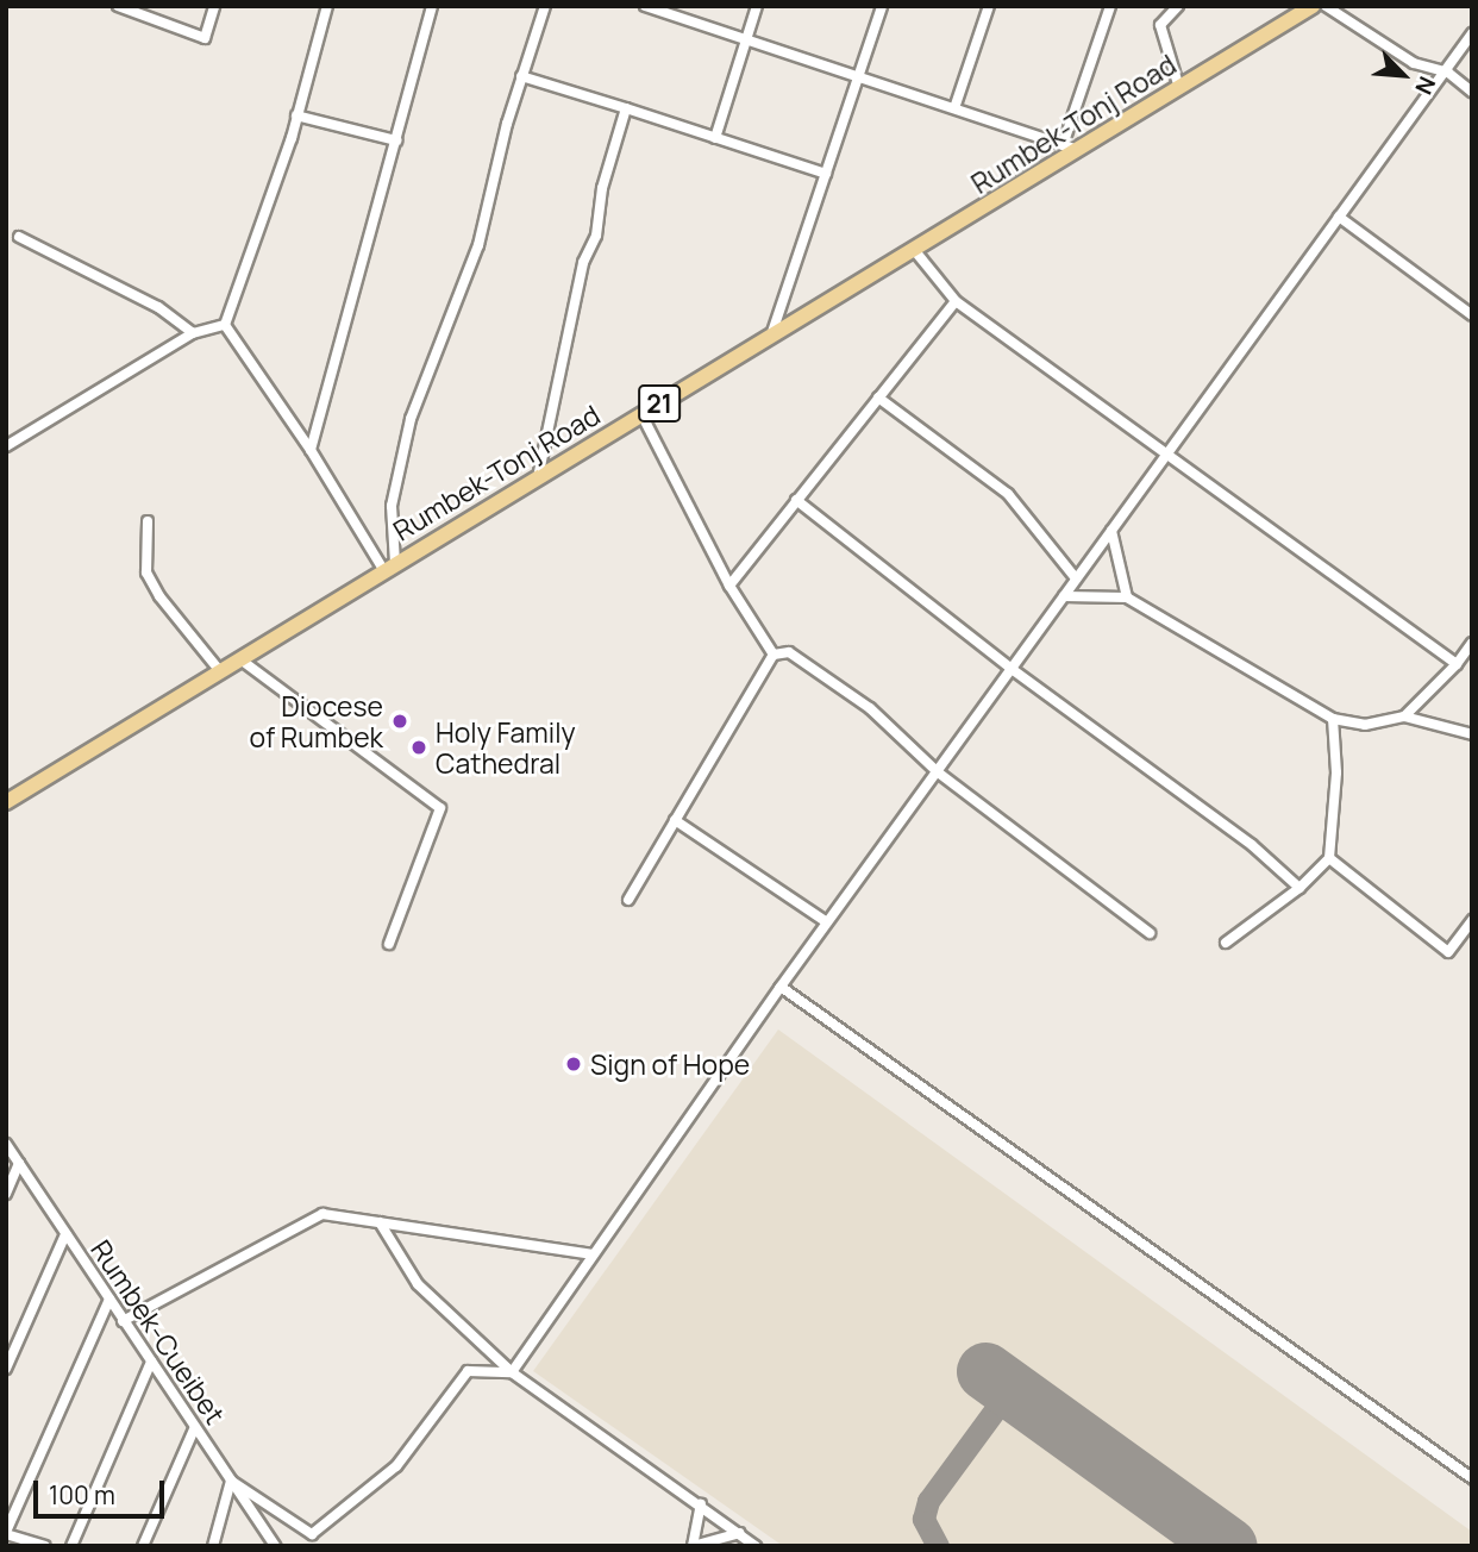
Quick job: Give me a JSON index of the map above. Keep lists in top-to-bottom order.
{
  "streets": {
    "main road": ["Rumbek-Tonj Road", "21"],
    "street": ["Rumbek-Cueibet"]
  },
  "places": ["Diocese of Rumbek", "Holy Family Cathedral", "Sign of Hope"],
  "scale_bar": "100 m",
  "north": "bottom right"
}
